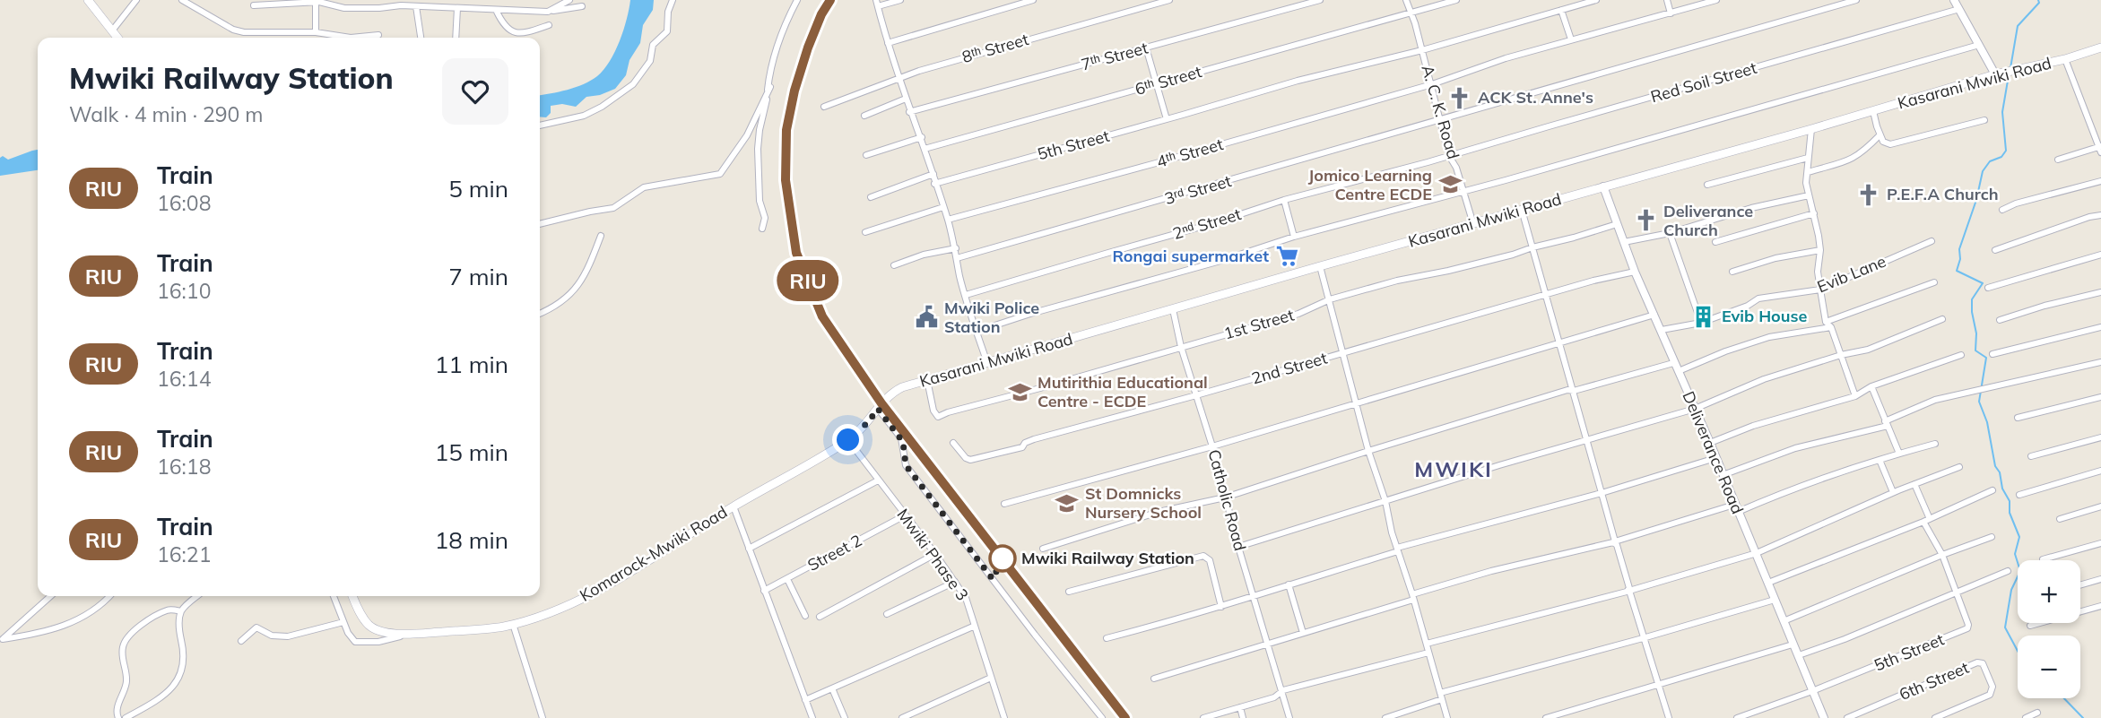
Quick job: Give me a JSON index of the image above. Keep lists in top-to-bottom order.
{
  "streets": {
    "main road": ["Kasarani Mwiki Road", "Komarock-Mwiki Road"],
    "street": [
      "8ᵗʰ Street",
      "7ᵗʰ Street",
      "6ᵗʰ Street",
      "Red Soil Street",
      "A. C. K. Road",
      "5th Street",
      "4ᵗʰ Street",
      "3ʳᵈ Street",
      "2ⁿᵈ Street",
      "Evib Lane",
      "1st Street",
      "2nd Street",
      "Deliverance Road",
      "Catholic Road",
      "Street 2",
      "Mwiki Phase 3",
      "6th Street"
    ]
  },
  "crossings": [
    ["6ᵗʰ Street", "A. C. K. Road"],
    ["Red Soil Street", "A. C. K. Road"],
    ["Red Soil Street", "2ⁿᵈ Street"],
    ["Kasarani Mwiki Road", "A. C. K. Road"],
    ["Kasarani Mwiki Road", "1st Street"],
    ["Kasarani Mwiki Road", "Deliverance Road"],
    ["Kasarani Mwiki Road", "Catholic Road"],
    ["Kasarani Mwiki Road", "Komarock-Mwiki Road"],
    ["A. C. K. Road", "5th Street"],
    ["A. C. K. Road", "4ᵗʰ Street"],
    ["A. C. K. Road", "3ʳᵈ Street"],
    ["A. C. K. Road", "2ⁿᵈ Street"],
    ["5th Street", "Deliverance Road"],
    ["Evib Lane", "Deliverance Road"],
    ["1st Street", "Deliverance Road"],
    ["1st Street", "Catholic Road"],
    ["2nd Street", "Deliverance Road"],
    ["2nd Street", "Catholic Road"],
    ["Street 2", "Mwiki Phase 3"],
    ["Komarock-Mwiki Road", "Mwiki Phase 3"]
  ],
  "districts": ["MWIKI"],
  "places": {
    "church": ["ACK St. Anne's", "P.E.F.A Church", "Deliverance Church"],
    "school or university": ["Jomico Learning Centre ECDE", "Mutirithia Educational Centre - ECDE", "St Domnicks Nursery School"],
    "supermarket": ["Rongai supermarket"],
    "building": ["Evib House"],
    "public building": ["Mwiki Police Station"],
    "other": ["Mwiki Railway Station"]
  },
  "page": {
    "on_map": "RIU",
    "heading": ["Mwiki Railway Station", "Walk · 4 min · 290 m"],
    "list": [
      {
        "mark": "RIU",
        "name": "Train",
        "note": "16:08",
        "value": "5 min"
      },
      {
        "mark": "RIU",
        "name": "Train",
        "note": "16:10",
        "value": "7 min"
      },
      {
        "mark": "RIU",
        "name": "Train",
        "note": "16:14",
        "value": "11 min"
      },
      {
        "mark": "RIU",
        "name": "Train",
        "note": "16:18",
        "value": "15 min"
      },
      {
        "mark": "RIU",
        "name": "Train",
        "note": "16:21",
        "value": "18 min"
      }
    ],
    "map_buttons": ["+", "−"]
  }
}
